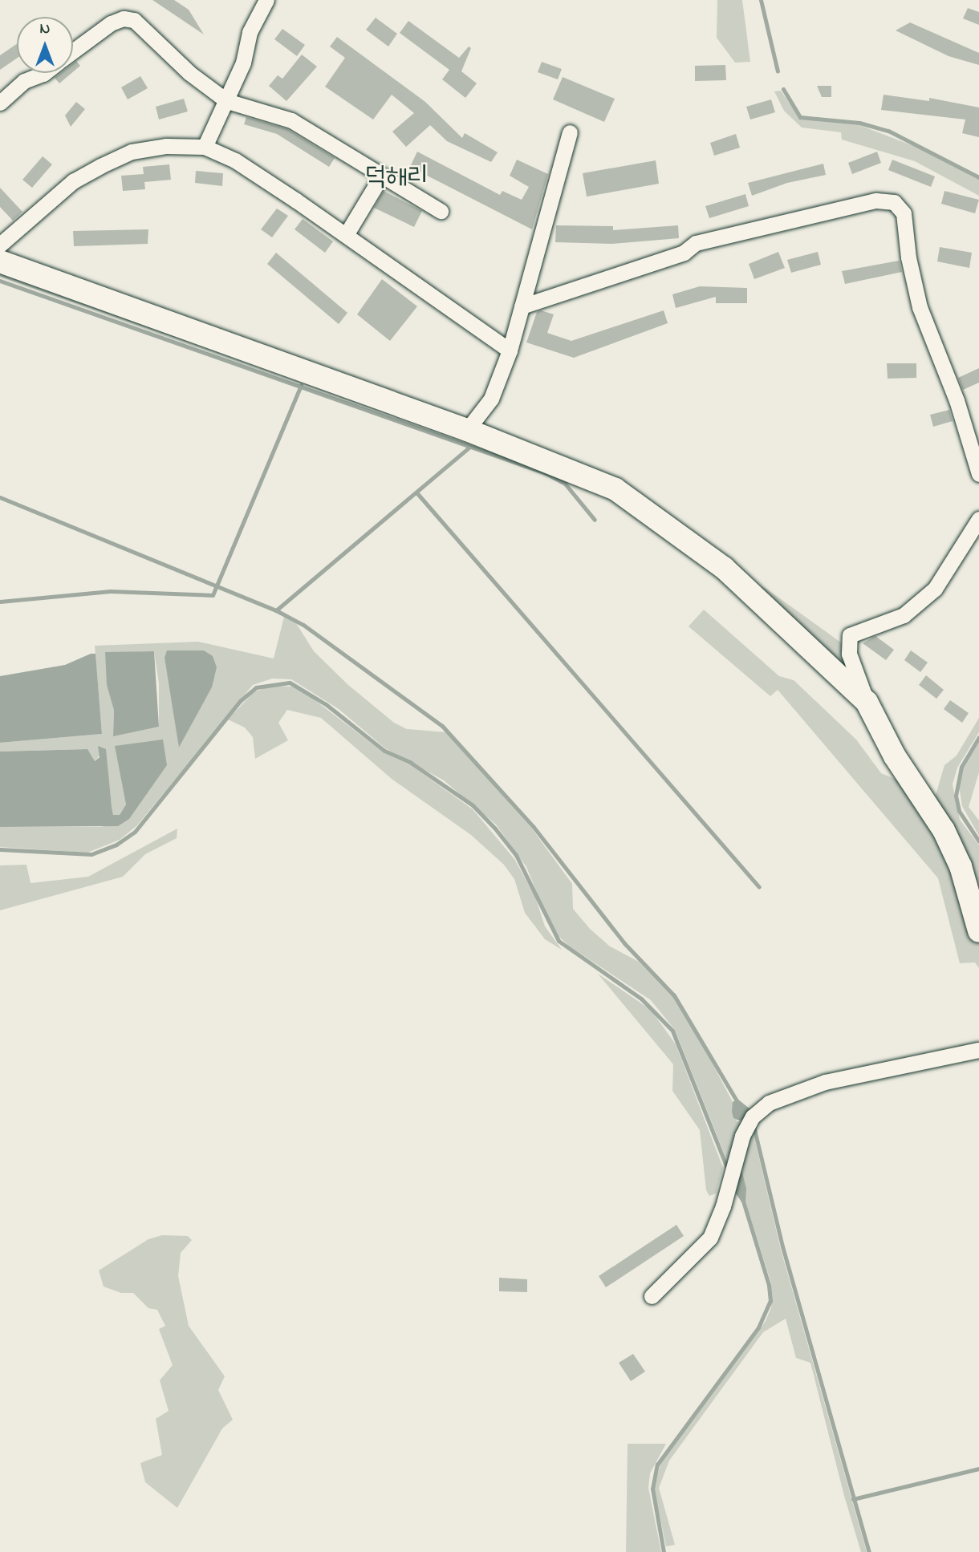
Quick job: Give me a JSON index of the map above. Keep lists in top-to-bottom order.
{
  "districts": ["덕해리"],
  "north": "top"
}
